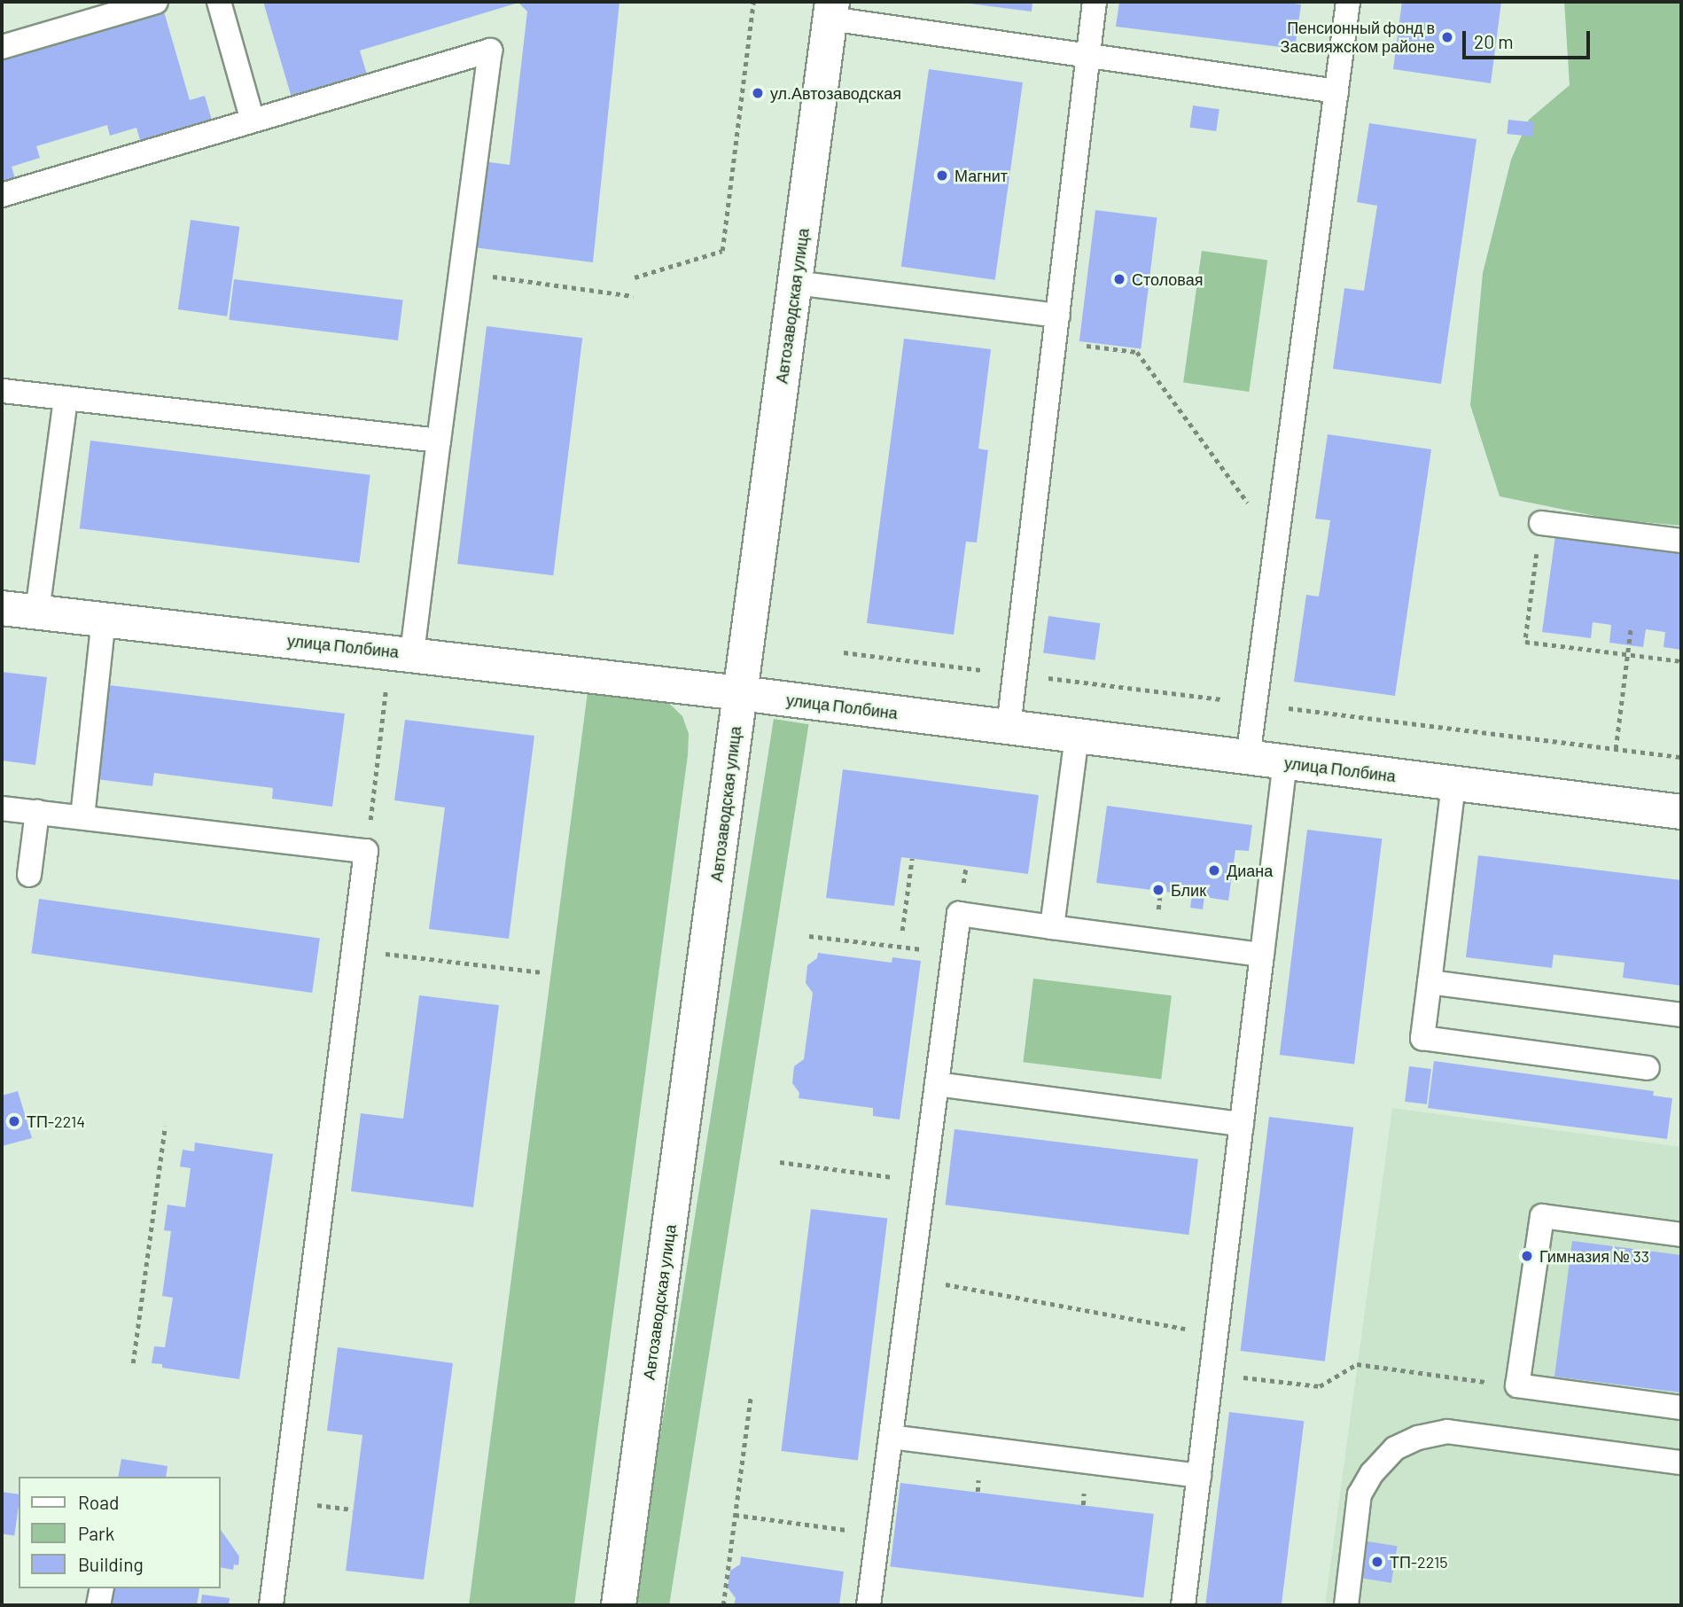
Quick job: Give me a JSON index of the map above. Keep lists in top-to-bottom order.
{
  "streets": {
    "street": ["Автозаводская улица", "улица Полбина"]
  },
  "crossings": [
    ["Автозаводская улица", "улица Полбина"]
  ],
  "places": [
    "Пенсионный фонд в Засвияжском районе",
    "ул.Автозаводская",
    "Магнит",
    "Столовая",
    "Диана",
    "Блик",
    "ТП-2214",
    "Гимназия № 33",
    "ТП-2215"
  ],
  "legend": ["Road", "Park", "Building"],
  "scale_bar": "20 m"
}
